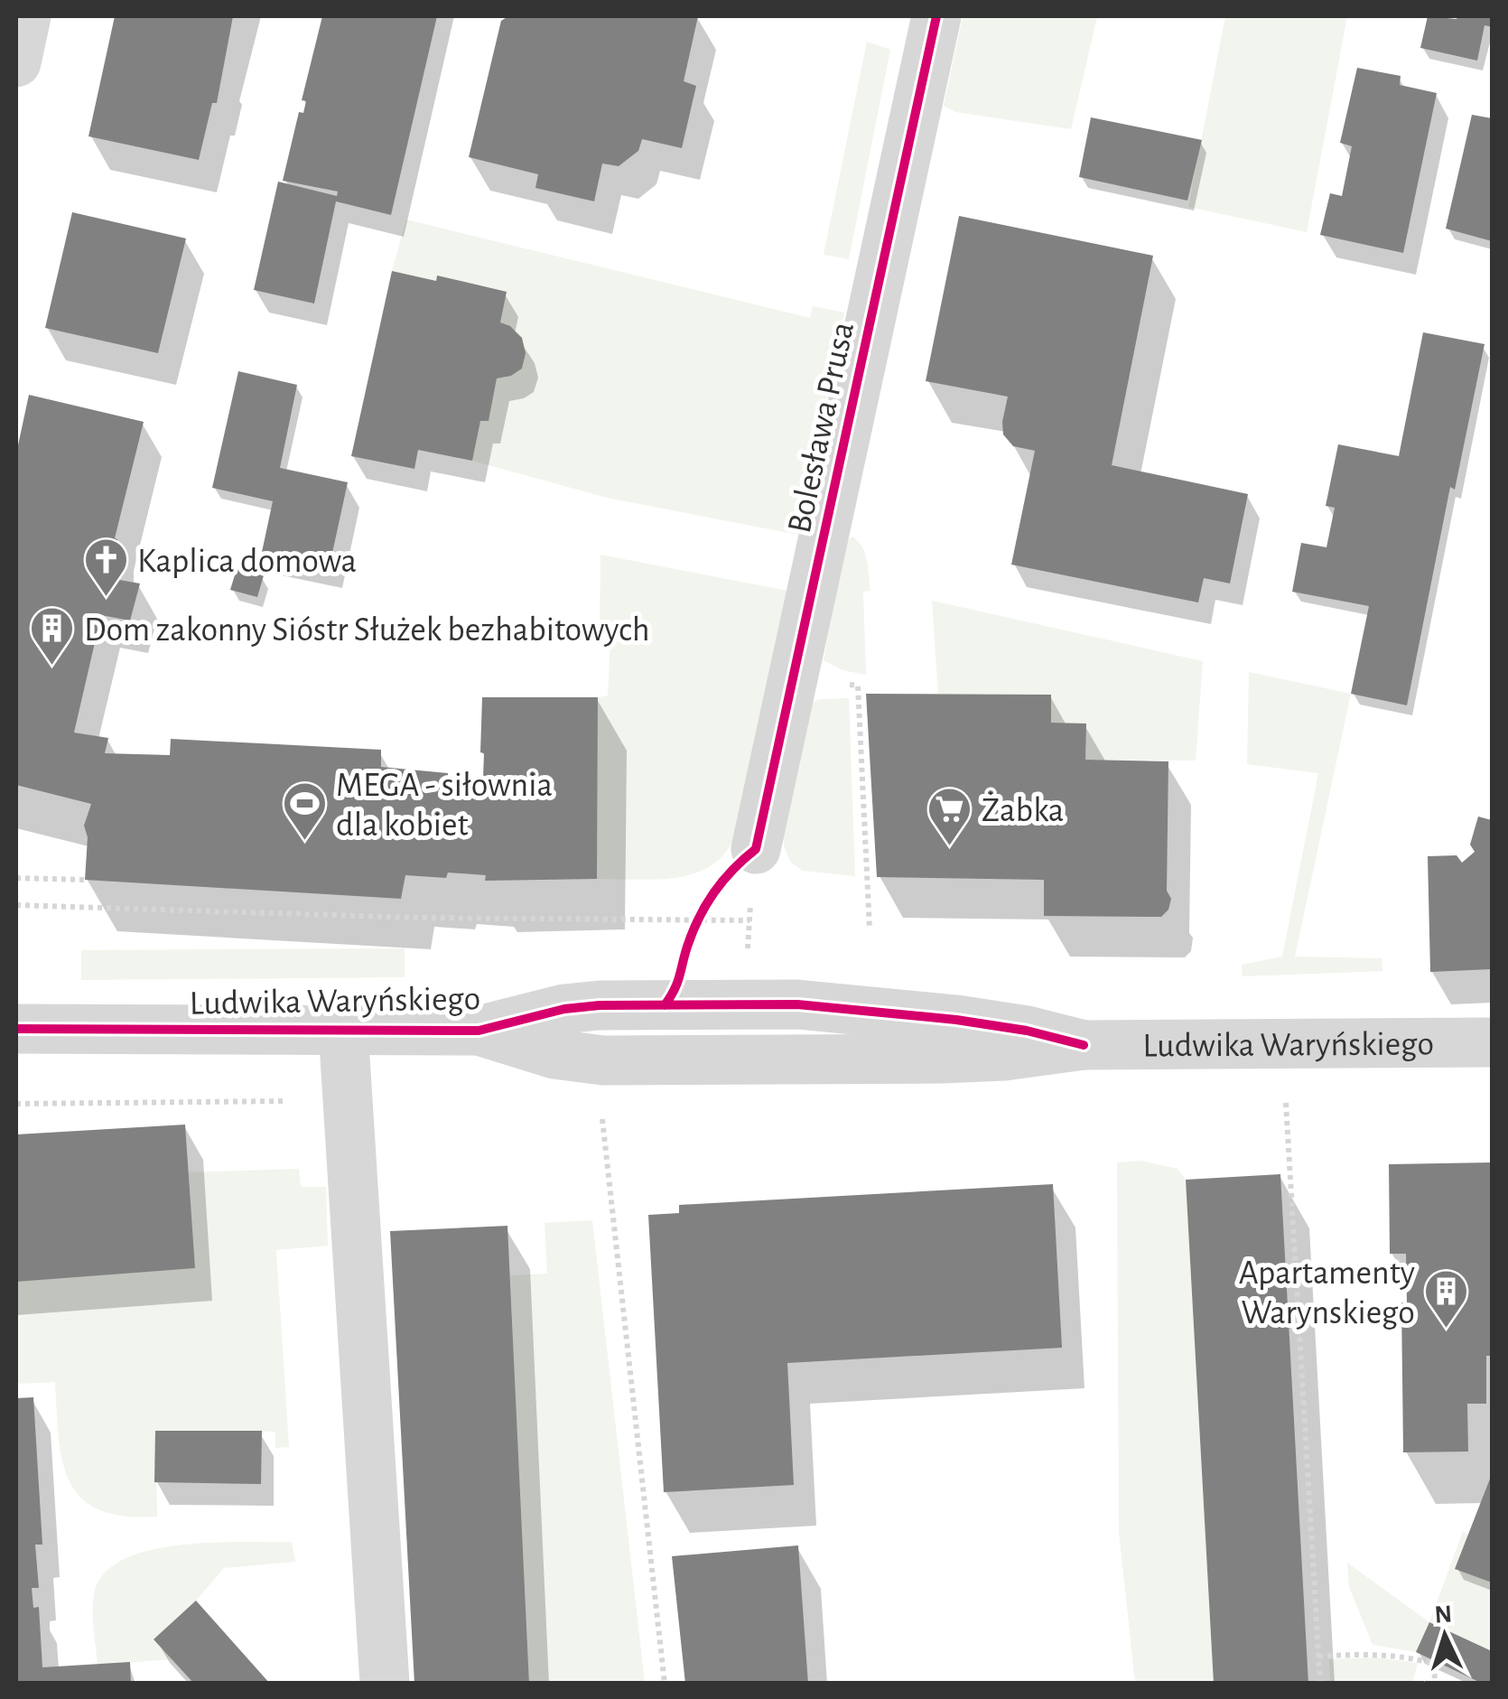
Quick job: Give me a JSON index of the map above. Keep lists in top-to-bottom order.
{
  "streets": {
    "street": ["Bolesława Prusa", "Ludwika Waryńskiego"]
  },
  "places": {
    "church": ["Kaplica domowa"],
    "building": ["Dom zakonny Sióstr Służek bezhabitowych", "Apartamenty Warynskiego"],
    "sports": ["MEGA - siłownia dla kobiet"],
    "supermarket": ["Żabka"]
  },
  "north": "top"
}
